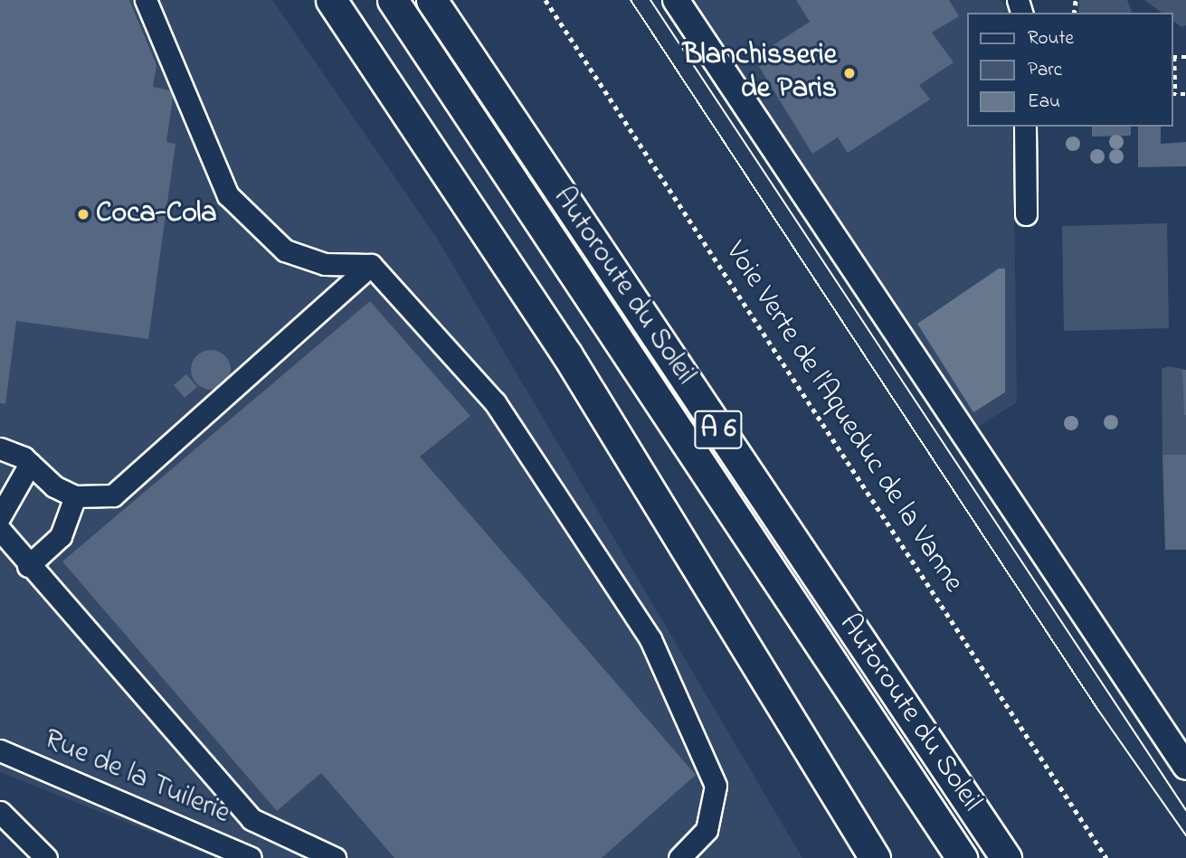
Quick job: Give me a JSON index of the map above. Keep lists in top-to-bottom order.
{
  "streets": {
    "highway": ["Autoroute du Soleil", "A 6"],
    "street": ["Rue de la Tuilerie"],
    "path": ["Voie Verte de l'Aqueduc de la Vanne"]
  },
  "places": ["Blanchisserie de Paris", "Coca-Cola"],
  "legend": ["Route", "Parc", "Eau"]
}
